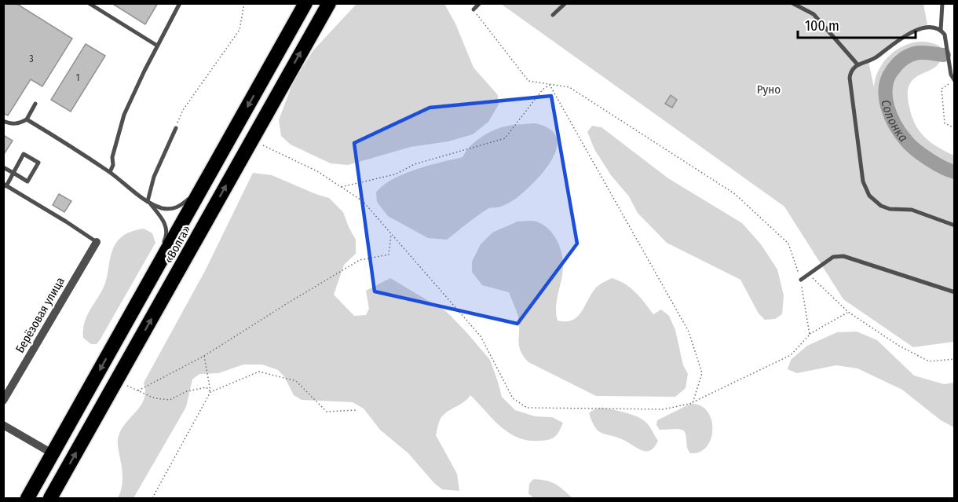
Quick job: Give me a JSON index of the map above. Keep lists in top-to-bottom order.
{
  "streets": {
    "highway": ["«Волга»"],
    "street": ["Берёзовая улица"]
  },
  "water": ["Солонка"],
  "parks": ["Руно"],
  "house_numbers": ["3", "1"],
  "scale_bar": "100 m"
}
